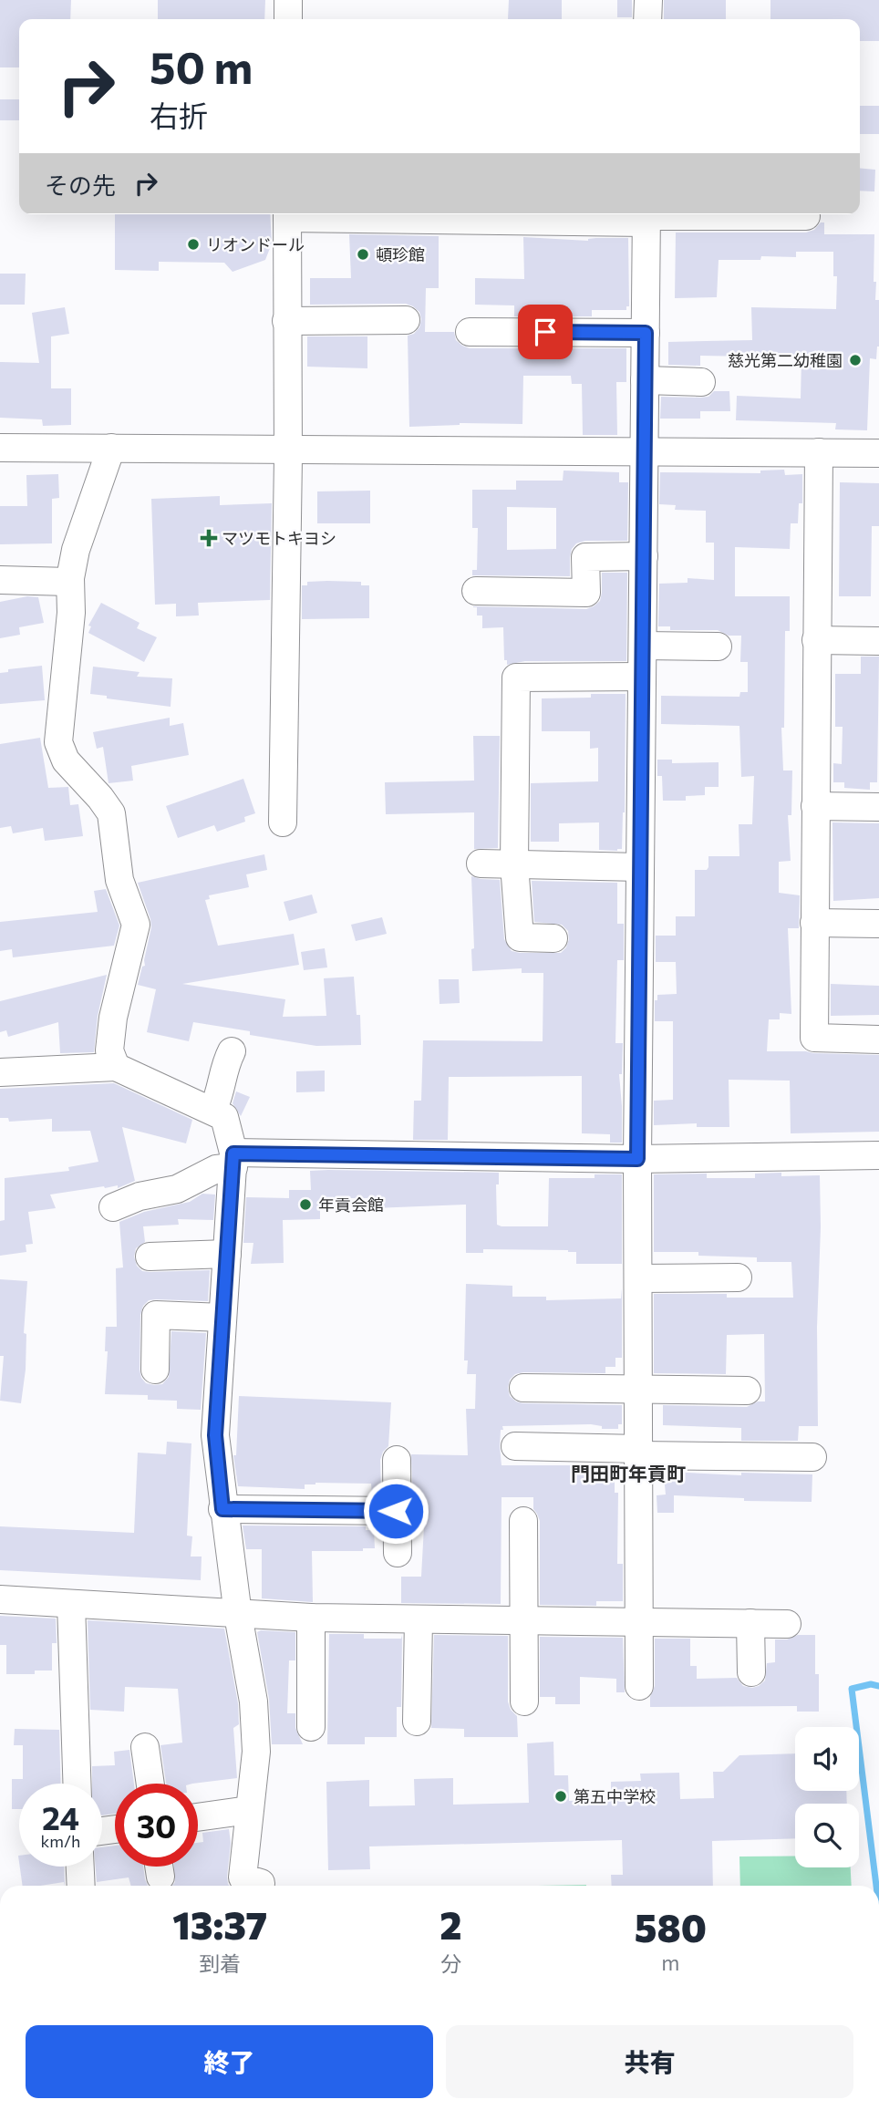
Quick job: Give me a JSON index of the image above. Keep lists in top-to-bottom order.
{
  "districts": ["門田町年貢町"],
  "places": {
    "other": [
      "リオンドール",
      "頓珍館",
      "慈光第二幼稚園",
      "年貢会館",
      "第五中学校"
    ],
    "health": ["マツモトキヨシ"]
  },
  "page": {
    "turn": ["50 m", "右折"],
    "then": "その先",
    "speed": "24 km/h",
    "limit": "30",
    "eta": [
      "13:37",
      "到着",
      "2",
      "分",
      "580",
      "m"
    ],
    "buttons": ["終了", "共有"]
  }
}
